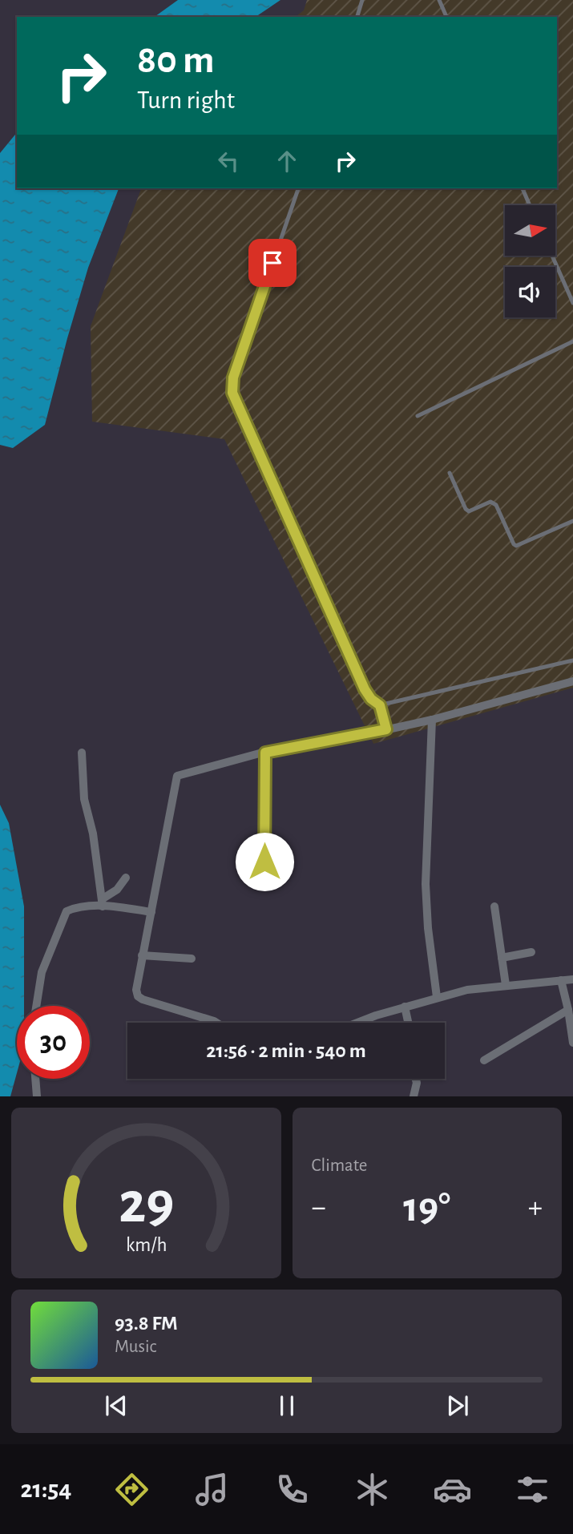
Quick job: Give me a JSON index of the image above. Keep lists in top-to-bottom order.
{
  "north": "right",
  "page": {
    "turn": ["80 m", "Turn right"],
    "limit": "30",
    "trip": "21:56 · 2 min · 540 m",
    "tile": "Climate",
    "heat": ["−", "19°", "+"],
    "song": ["93.8 FM", "Music"],
    "tabs": "21:54",
    "gauge": ["29", "km/h"]
  }
}
